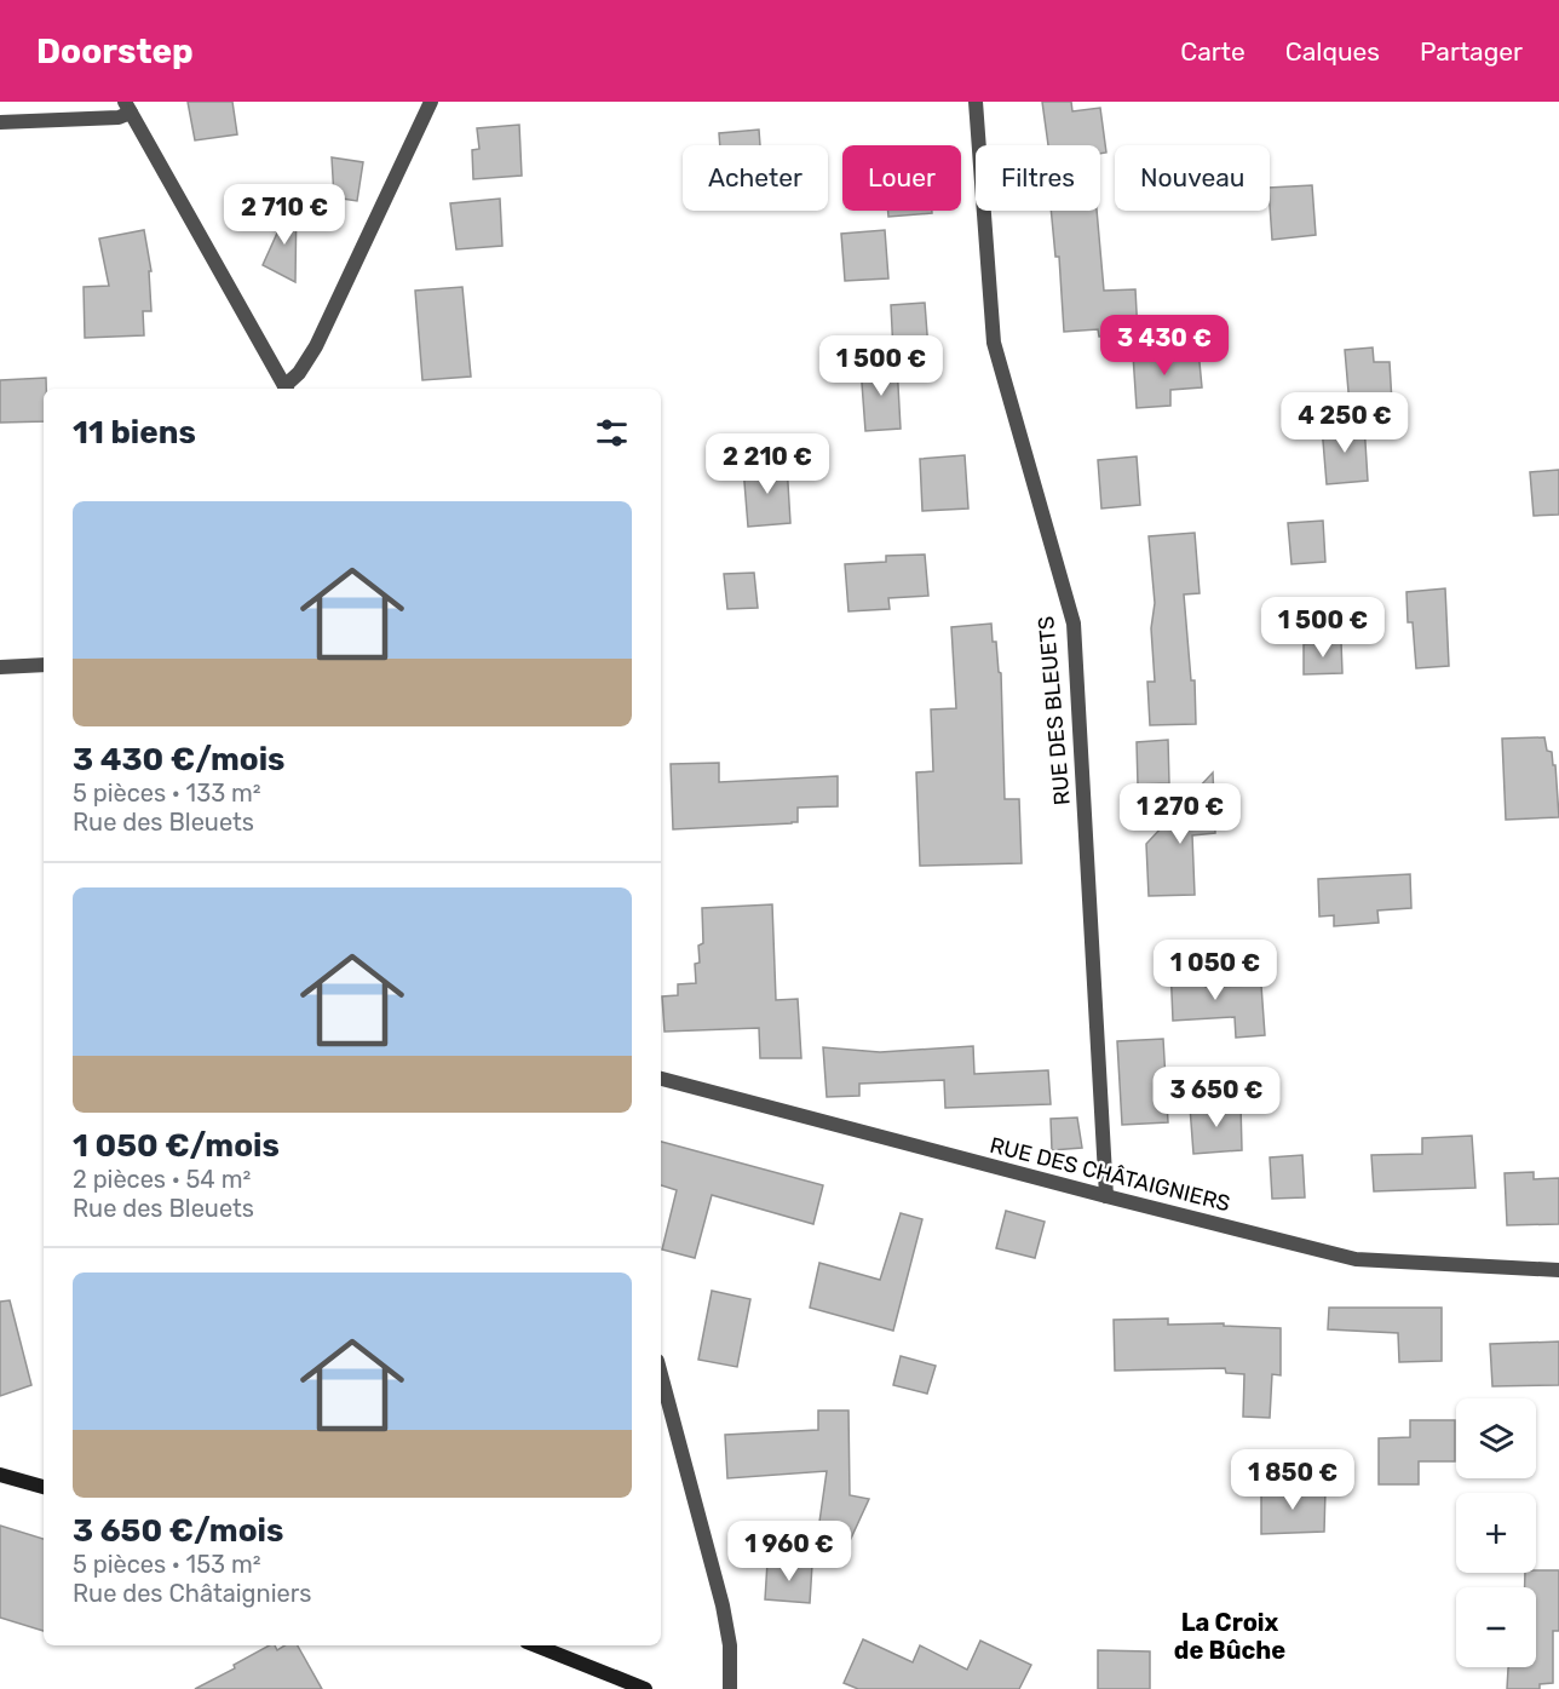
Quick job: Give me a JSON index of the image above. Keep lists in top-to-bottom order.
{
  "streets": {
    "street": ["RUE DES BLEUETS", "RUE DES CHÂTAIGNIERS"]
  },
  "crossings": [
    ["RUE DES BLEUETS", "RUE DES CHÂTAIGNIERS"]
  ],
  "districts": ["La Croix de Bûche"],
  "page": {
    "header": "Doorstep",
    "nav": ["Carte", "Calques", "Partager"],
    "chip": [
      "Acheter",
      "Louer",
      "Filtres",
      "Nouveau"
    ],
    "price": [
      "2 710 €",
      "3 430 €",
      "1 500 €",
      "4 250 €",
      "2 210 €",
      "1 500 €",
      "1 270 €",
      "1 050 €",
      "3 650 €",
      "1 850 €",
      "1 960 €"
    ],
    "heading": "11 biens",
    "list": [
      {
        "name": "3 430 €/mois",
        "note": "5 pièces · 133 m² · Rue des Bleuets"
      },
      {
        "name": "1 050 €/mois",
        "note": "2 pièces · 54 m² · Rue des Bleuets"
      },
      {
        "name": "3 650 €/mois",
        "note": "5 pièces · 153 m² · Rue des Châtaigniers"
      }
    ],
    "map_buttons": ["+", "−"]
  }
}
